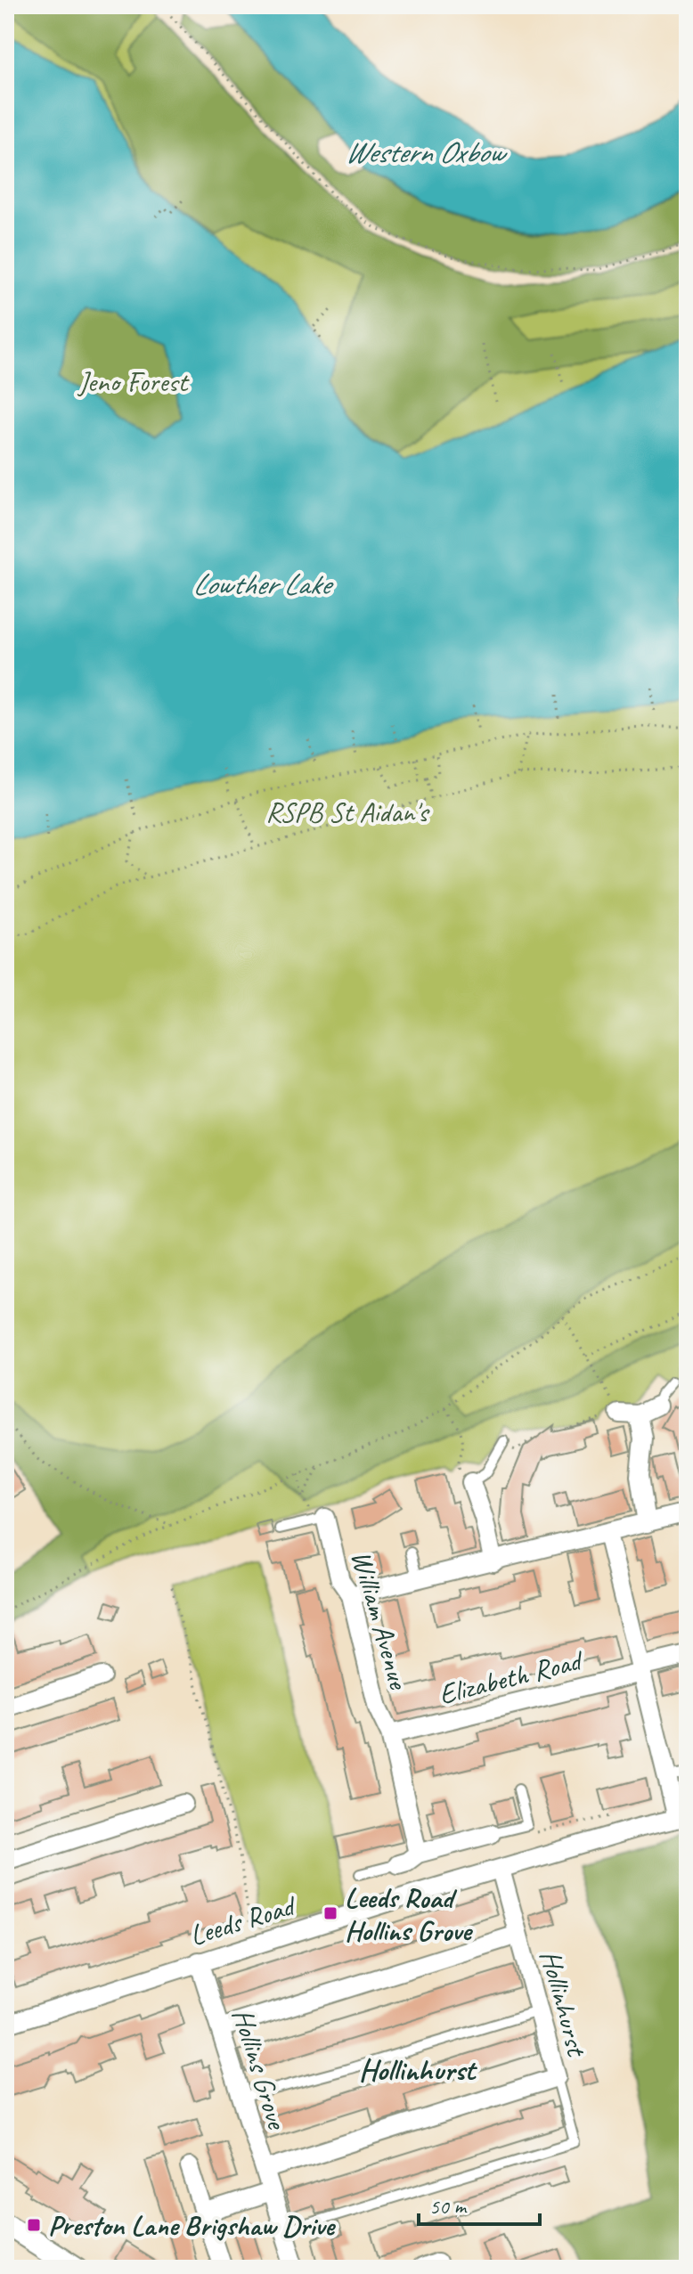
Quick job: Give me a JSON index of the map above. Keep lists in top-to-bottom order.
{
  "streets": {
    "street": [
      "William Avenue",
      "Elizabeth Road",
      "Leeds Road",
      "Hollinhurst",
      "Hollins Grove"
    ]
  },
  "crossings": [
    ["William Avenue", "Elizabeth Road"],
    ["Leeds Road", "Hollinhurst"],
    ["Leeds Road", "Hollins Grove"],
    ["Hollinhurst", "Hollins Grove"]
  ],
  "districts": ["Hollinhurst"],
  "water": ["Western Oxbow", "Lowther Lake"],
  "parks": ["Jeno Forest", "RSPB St Aidan's"],
  "places": {
    "transit": ["Leeds Road Hollins Grove", "Preston Lane Brigshaw Drive"]
  },
  "scale_bar": "50 m"
}
